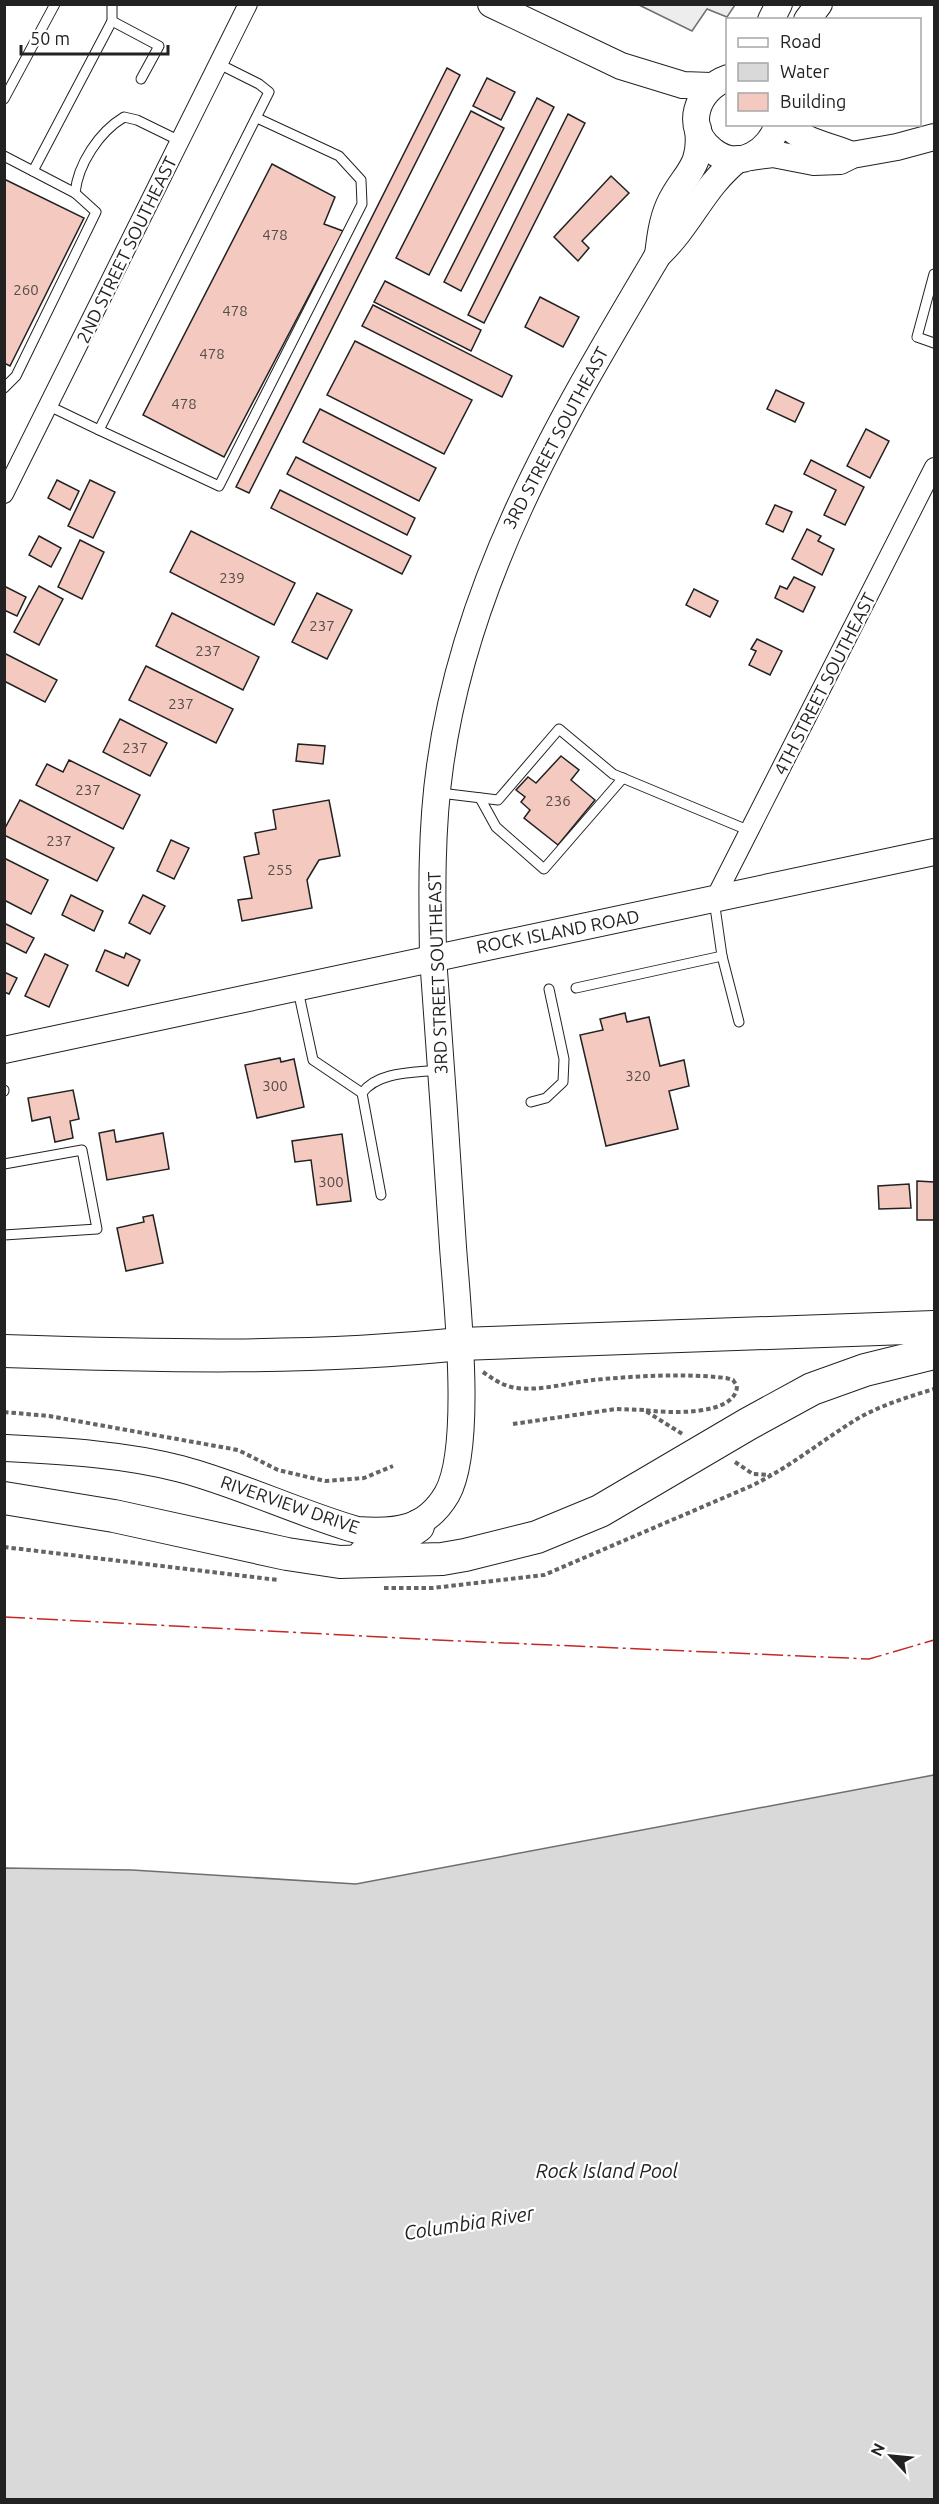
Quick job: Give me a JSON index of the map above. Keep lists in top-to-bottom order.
{
  "streets": {
    "street": [
      "2ND STREET SOUTHEAST",
      "3RD STREET SOUTHEAST",
      "4TH STREET SOUTHEAST",
      "ROCK ISLAND ROAD",
      "RIVERVIEW DRIVE"
    ]
  },
  "crossings": [
    ["3RD STREET SOUTHEAST", "ROCK ISLAND ROAD"],
    ["4TH STREET SOUTHEAST", "ROCK ISLAND ROAD"]
  ],
  "water": ["Rock Island Pool", "Columbia River"],
  "house_numbers": [
    "478",
    "260",
    "478",
    "478",
    "478",
    "239",
    "237",
    "237",
    "237",
    "237",
    "237",
    "236",
    "237",
    "255",
    "320",
    "300",
    "300"
  ],
  "legend": ["Road", "Water", "Building"],
  "scale_bar": "50 m",
  "north": "top left"
}
